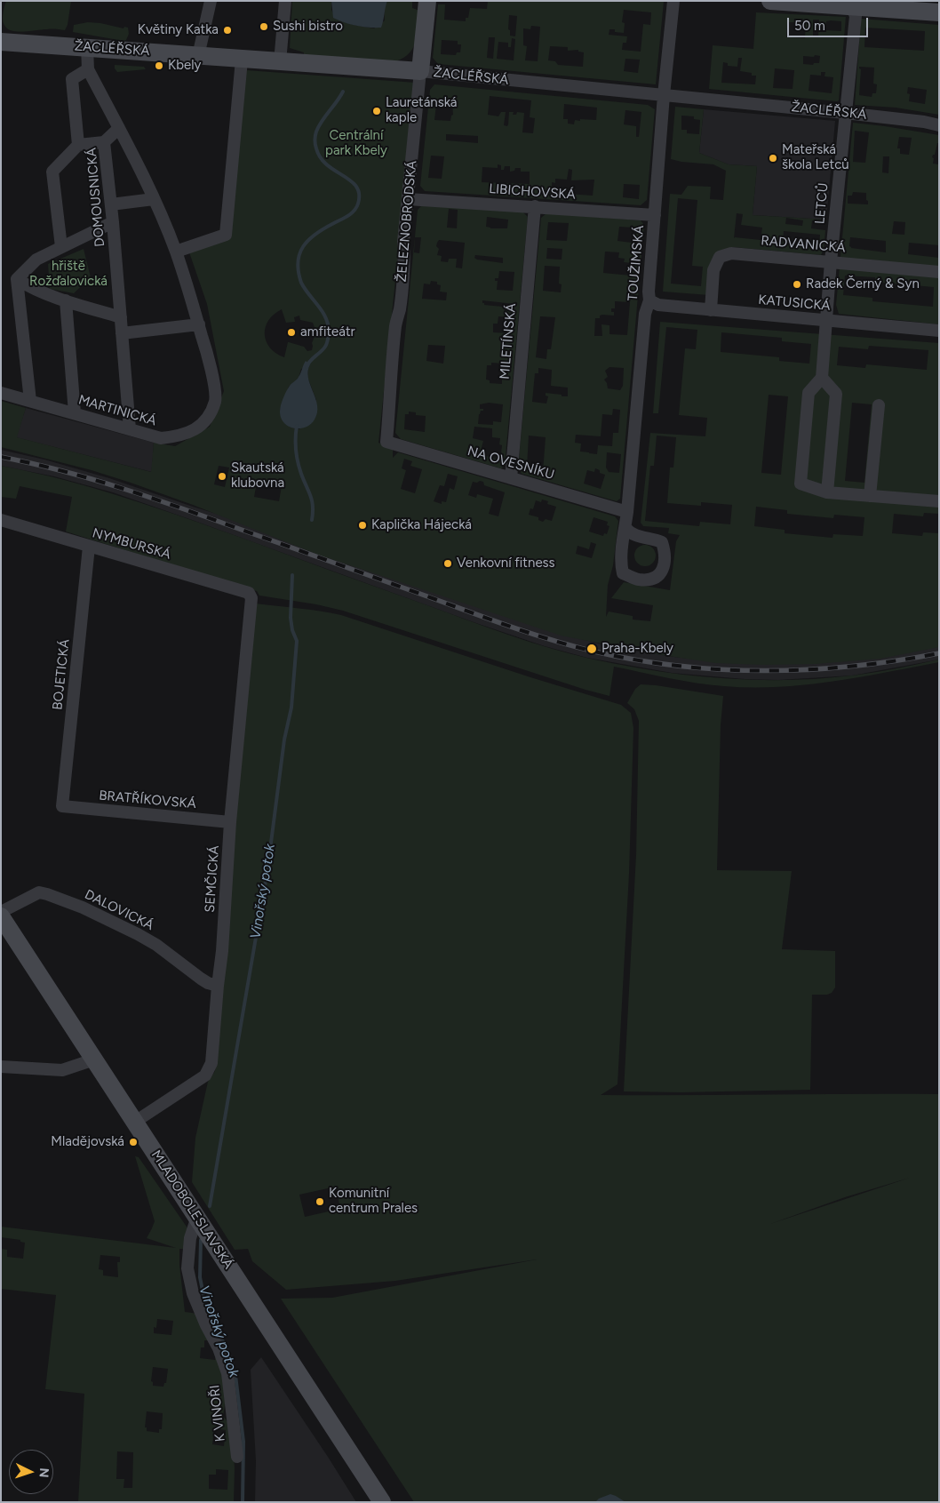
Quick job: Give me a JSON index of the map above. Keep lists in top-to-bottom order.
{
  "streets": {
    "main road": ["ŽACLÉŘSKÁ", "ŽELEZNOBRODSKÁ", "MLADOBOLESLAVSKÁ"],
    "street": [
      "LIBICHOVSKÁ",
      "DOMOUSNICKÁ",
      "LETCŮ",
      "RADVANICKÁ",
      "TOUŽIMSKÁ",
      "KATUSICKÁ",
      "MILETÍNSKÁ",
      "MARTINICKÁ",
      "NA OVESNÍKU",
      "NYMBURSKÁ",
      "BOJETICKÁ",
      "BRATŘÍKOVSKÁ",
      "SEMČICKÁ",
      "DALOVICKÁ",
      "K VINOŘI"
    ]
  },
  "crossings": [
    ["ŽACLÉŘSKÁ", "LETCŮ"],
    ["ŽACLÉŘSKÁ", "ŽELEZNOBRODSKÁ"],
    ["ŽACLÉŘSKÁ", "TOUŽIMSKÁ"],
    ["ŽACLÉŘSKÁ", "MARTINICKÁ"],
    ["LIBICHOVSKÁ", "ŽELEZNOBRODSKÁ"],
    ["LIBICHOVSKÁ", "TOUŽIMSKÁ"],
    ["LIBICHOVSKÁ", "MILETÍNSKÁ"],
    ["DOMOUSNICKÁ", "MARTINICKÁ"],
    ["LETCŮ", "RADVANICKÁ"],
    ["LETCŮ", "KATUSICKÁ"],
    ["ŽELEZNOBRODSKÁ", "NA OVESNÍKU"],
    ["RADVANICKÁ", "KATUSICKÁ"],
    ["TOUŽIMSKÁ", "KATUSICKÁ"],
    ["TOUŽIMSKÁ", "NA OVESNÍKU"],
    ["MILETÍNSKÁ", "NA OVESNÍKU"],
    ["NYMBURSKÁ", "BOJETICKÁ"],
    ["NYMBURSKÁ", "SEMČICKÁ"],
    ["BOJETICKÁ", "BRATŘÍKOVSKÁ"],
    ["BRATŘÍKOVSKÁ", "SEMČICKÁ"],
    ["SEMČICKÁ", "DALOVICKÁ"],
    ["SEMČICKÁ", "MLADOBOLESLAVSKÁ"],
    ["MLADOBOLESLAVSKÁ", "K VINOŘI"]
  ],
  "water": ["Vinořský potok"],
  "parks": ["Centrální park Kbely", "hřiště Rožďalovická"],
  "places": [
    "Sushi bistro",
    "Květiny Katka",
    "Kbely",
    "Lauretánská kaple",
    "Mateřská škola Letců",
    "Radek Černý & Syn",
    "amfiteátr",
    "Skautská klubovna",
    "Kaplička Hájecká",
    "Venkovní fitness",
    "Praha-Kbely",
    "Mladějovská",
    "Komunitní centrum Prales"
  ],
  "scale_bar": "50 m",
  "north": "right"
}
